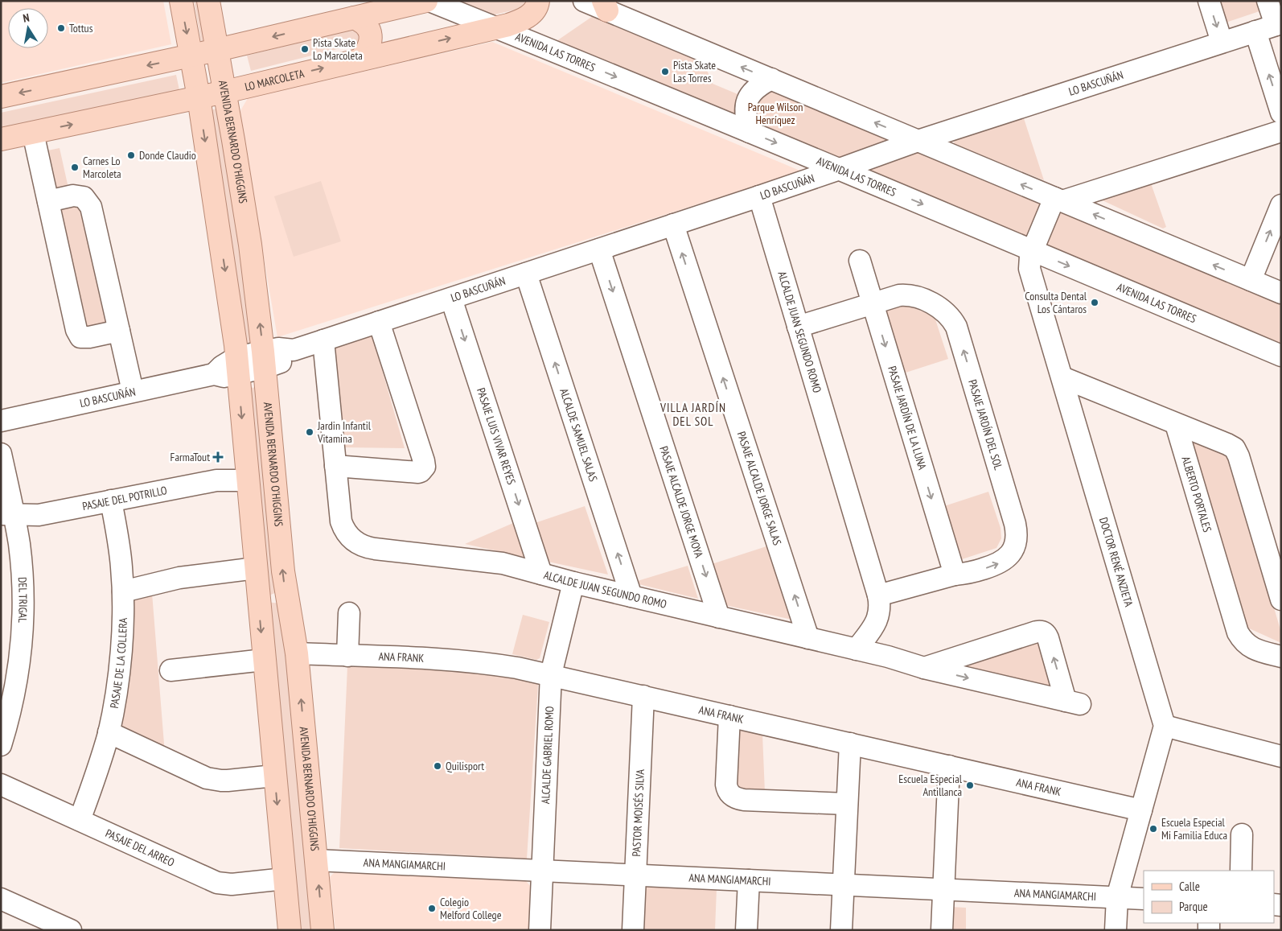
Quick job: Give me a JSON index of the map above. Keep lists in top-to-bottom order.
{
  "streets": {
    "main road": ["LO MARCOLETA", "AVENIDA BERNARDO O'HIGGINS"],
    "street": [
      "AVENIDA LAS TORRES",
      "LO BASCUÑÁN",
      "ALCALDE JUAN SEGUNDO ROMO",
      "PASAJE JARDÍN DE LA LUNA",
      "PASAJE JARDÍN DEL SOL",
      "ALCALDE SAMUEL SALAS",
      "PASAJE LUIS VIVAR REYES",
      "PASAJE ALCALDE JORGE SALAS",
      "ALBERTO PORTALES",
      "PASAJE DEL POTRILLO",
      "PASAJE ALCALDE JORGE MOYA",
      "DOCTOR RENÉ ANZIETA",
      "DEL TRIGAL",
      "ANA FRANK",
      "PASAJE DE LA COLLERA",
      "ALCALDE GABRIEL ROMO",
      "PASTOR MOISÉS SILVA",
      "PASAJE DEL ARREO",
      "ANA MANGIAMARCHI"
    ]
  },
  "crossings": [
    ["AVENIDA LAS TORRES", "LO MARCOLETA"],
    ["AVENIDA LAS TORRES", "LO BASCUÑÁN"],
    ["AVENIDA LAS TORRES", "DOCTOR RENÉ ANZIETA"],
    ["LO MARCOLETA", "AVENIDA BERNARDO O'HIGGINS"],
    ["LO BASCUÑÁN", "AVENIDA BERNARDO O'HIGGINS"],
    ["LO BASCUÑÁN", "ALCALDE JUAN SEGUNDO ROMO"],
    ["LO BASCUÑÁN", "ALCALDE SAMUEL SALAS"],
    ["LO BASCUÑÁN", "PASAJE LUIS VIVAR REYES"],
    ["LO BASCUÑÁN", "PASAJE ALCALDE JORGE SALAS"],
    ["LO BASCUÑÁN", "PASAJE ALCALDE JORGE MOYA"],
    ["AVENIDA BERNARDO O'HIGGINS", "ANA FRANK"],
    ["AVENIDA BERNARDO O'HIGGINS", "ANA MANGIAMARCHI"],
    ["ALCALDE JUAN SEGUNDO ROMO", "PASAJE JARDÍN DEL SOL"],
    ["ALCALDE JUAN SEGUNDO ROMO", "ALCALDE SAMUEL SALAS"],
    ["ALCALDE JUAN SEGUNDO ROMO", "PASAJE LUIS VIVAR REYES"],
    ["ALCALDE JUAN SEGUNDO ROMO", "PASAJE ALCALDE JORGE SALAS"],
    ["ALCALDE JUAN SEGUNDO ROMO", "PASAJE ALCALDE JORGE MOYA"],
    ["ALCALDE JUAN SEGUNDO ROMO", "ALCALDE GABRIEL ROMO"],
    ["PASAJE JARDÍN DE LA LUNA", "PASAJE JARDÍN DEL SOL"],
    ["PASAJE DEL POTRILLO", "DEL TRIGAL"],
    ["PASAJE DEL POTRILLO", "PASAJE DE LA COLLERA"],
    ["ANA FRANK", "ALCALDE GABRIEL ROMO"],
    ["ANA FRANK", "PASTOR MOISÉS SILVA"],
    ["PASAJE DE LA COLLERA", "PASAJE DEL ARREO"],
    ["ALCALDE GABRIEL ROMO", "ANA MANGIAMARCHI"],
    ["PASTOR MOISÉS SILVA", "ANA MANGIAMARCHI"]
  ],
  "one_way": [
    "PASAJE JARDÍN DE LA LUNA",
    "ALCALDE SAMUEL SALAS",
    "PASAJE ALCALDE JORGE SALAS",
    "PASAJE ALCALDE JORGE MOYA"
  ],
  "districts": ["VILLA JARDÍN DEL SOL"],
  "parks": ["Parque Wilson Henríquez"],
  "places": {
    "other": [
      "Tottus",
      "Pista Skate Lo Marcoleta",
      "Pista Skate Las Torres",
      "Donde Claudio",
      "Carnes Lo Marcoleta",
      "Consulta Dental Los Cántaros",
      "Jardin Infantil Vitamina",
      "Quilisport",
      "Escuela Especial Antillanca",
      "Escuela Especial Mi Familia Educa",
      "Colegio Melford College"
    ],
    "health": ["FarmaTout"]
  },
  "legend": ["Calle", "Parque"],
  "north": "top"
}
